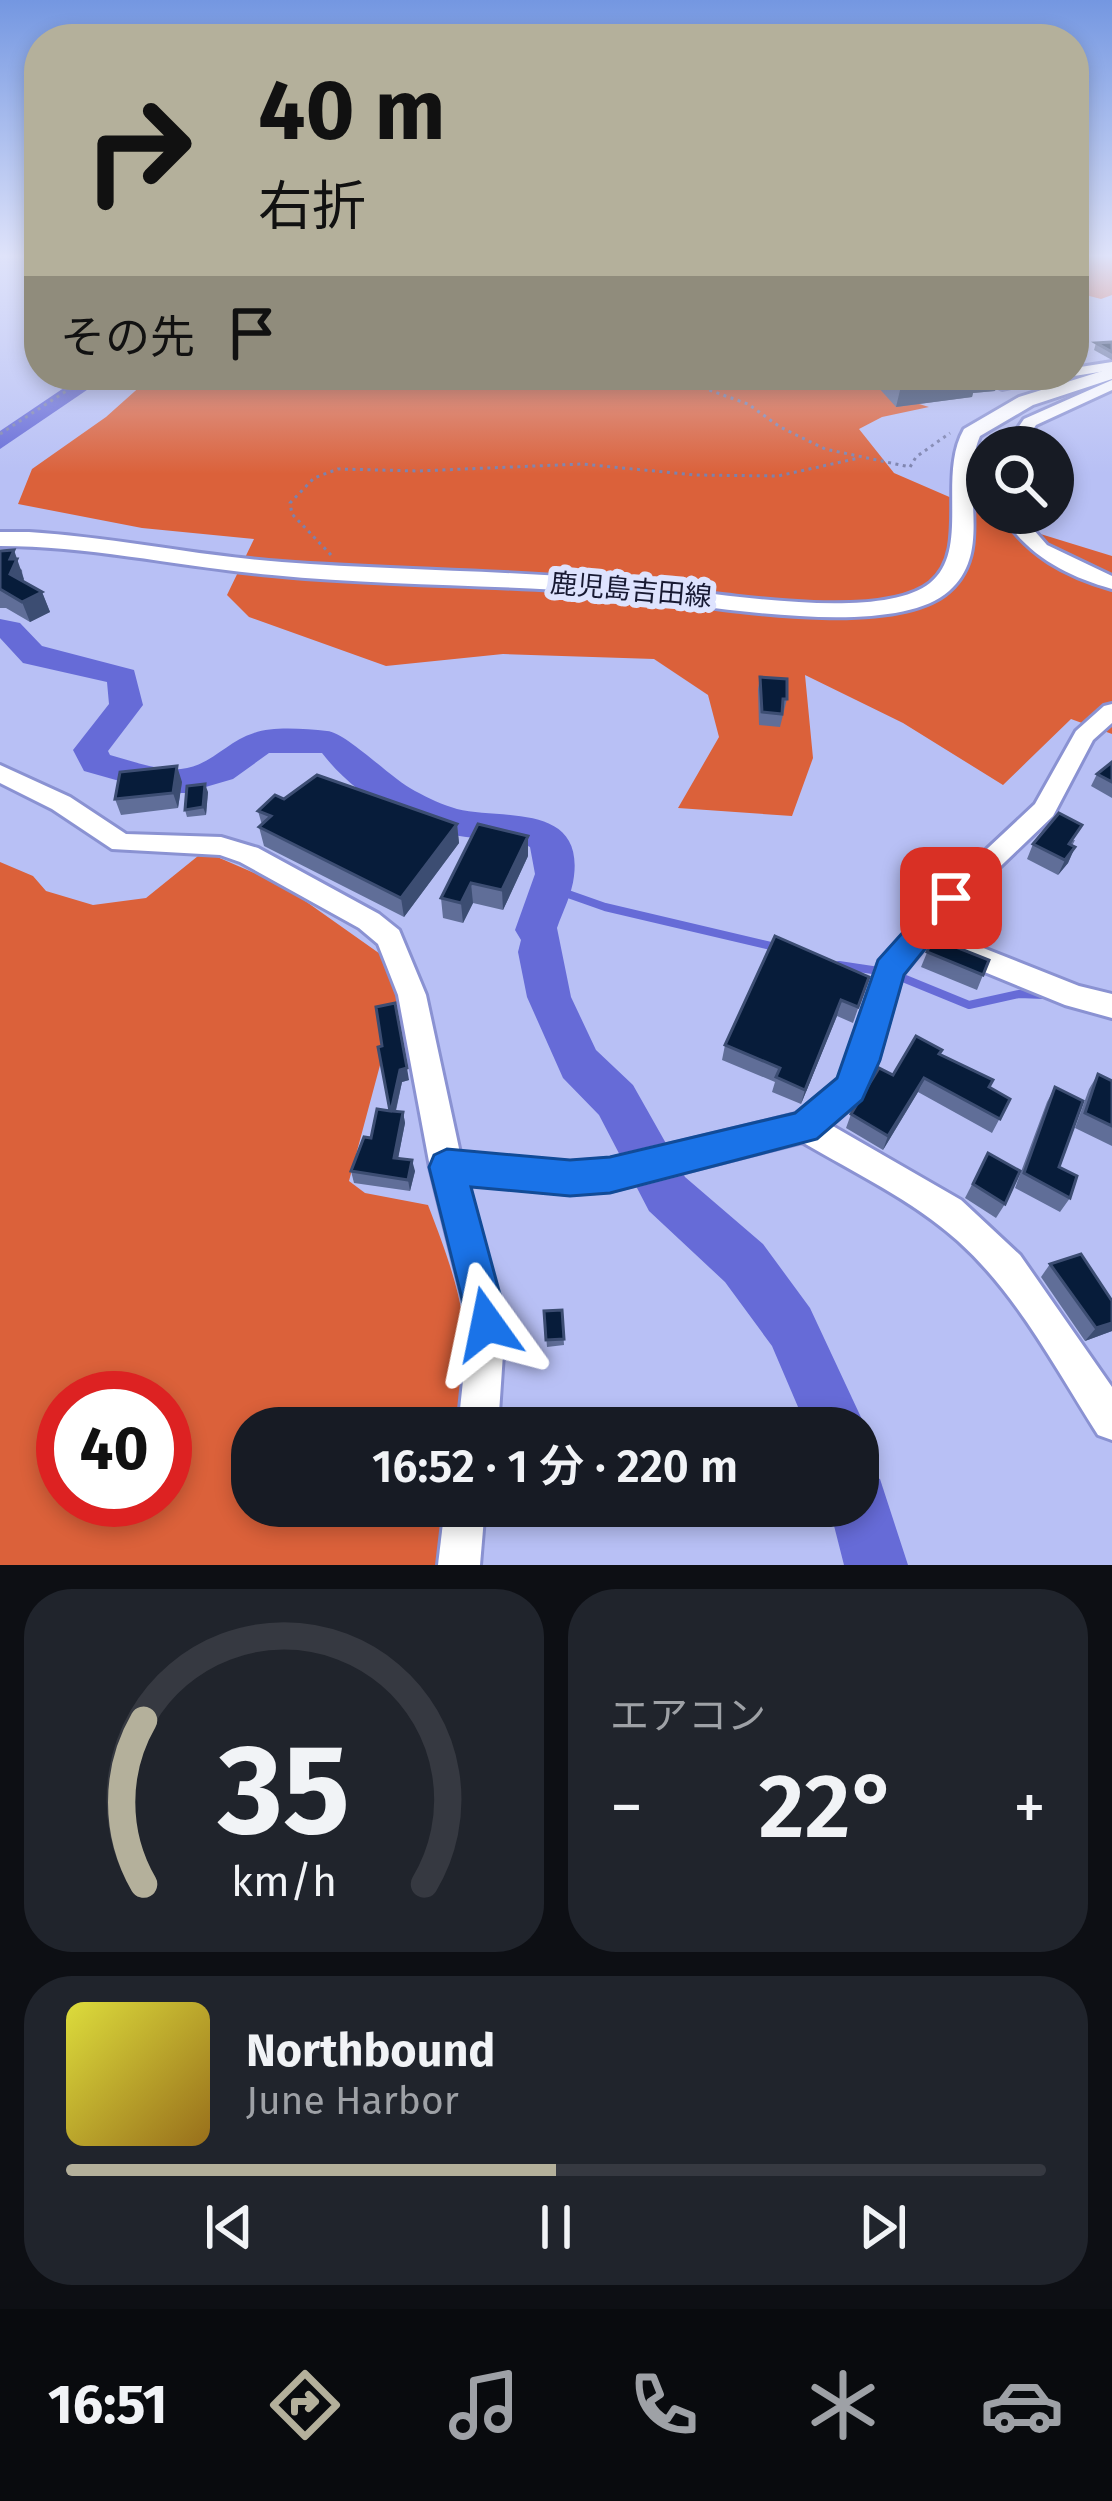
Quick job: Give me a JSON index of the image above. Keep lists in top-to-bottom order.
{
  "streets": {
    "main road": ["鹿児島吉田線"]
  },
  "page": {
    "turn": ["40 m", "右折"],
    "then": "その先",
    "limit": "40",
    "trip": "16:52 · 1 分 · 220 m",
    "tile": "エアコン",
    "heat": ["−", "22°", "+"],
    "song": ["Northbound", "June Harbor"],
    "tabs": "16:51",
    "gauge": ["35", "km/h"]
  }
}
